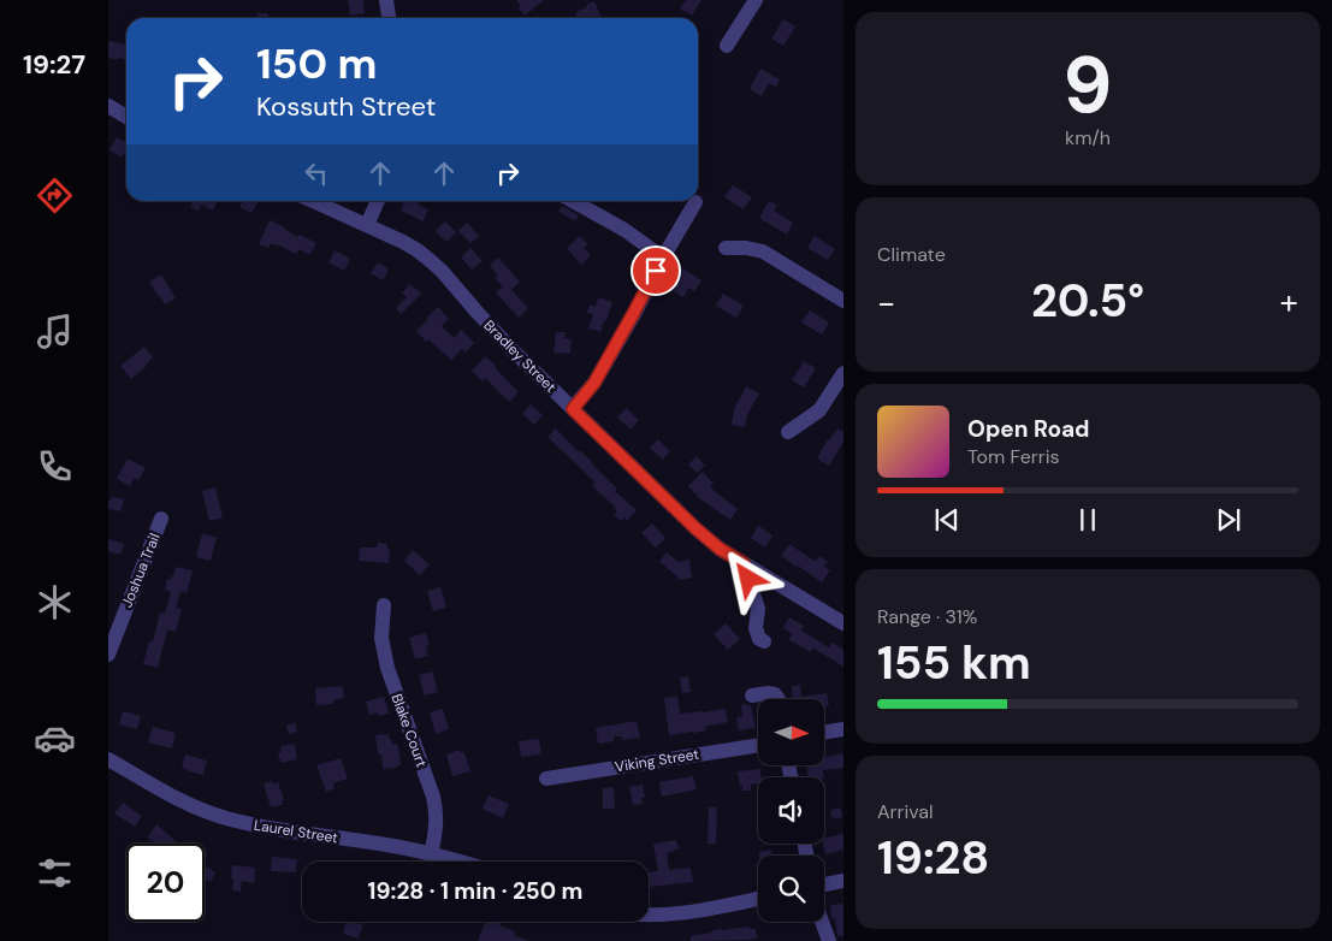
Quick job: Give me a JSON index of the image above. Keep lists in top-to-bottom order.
{
  "streets": {
    "street": [
      "Bradley Street",
      "Joshua Trail",
      "Blake Court",
      "Viking Street",
      "Laurel Street"
    ]
  },
  "crossings": [
    ["Blake Court", "Laurel Street"]
  ],
  "north": "right",
  "page": {
    "tabs": "19:27",
    "tile": [
      ["9", "km/h"],
      "Climate",
      ["Range · 31%", "155 km"],
      ["Arrival", "19:28"]
    ],
    "turn": ["150 m", "Kossuth Street"],
    "heat": ["−", "20.5°", "+"],
    "song": ["Open Road", "Tom Ferris"],
    "limit": "20",
    "trip": "19:28 · 1 min · 250 m"
  }
}
